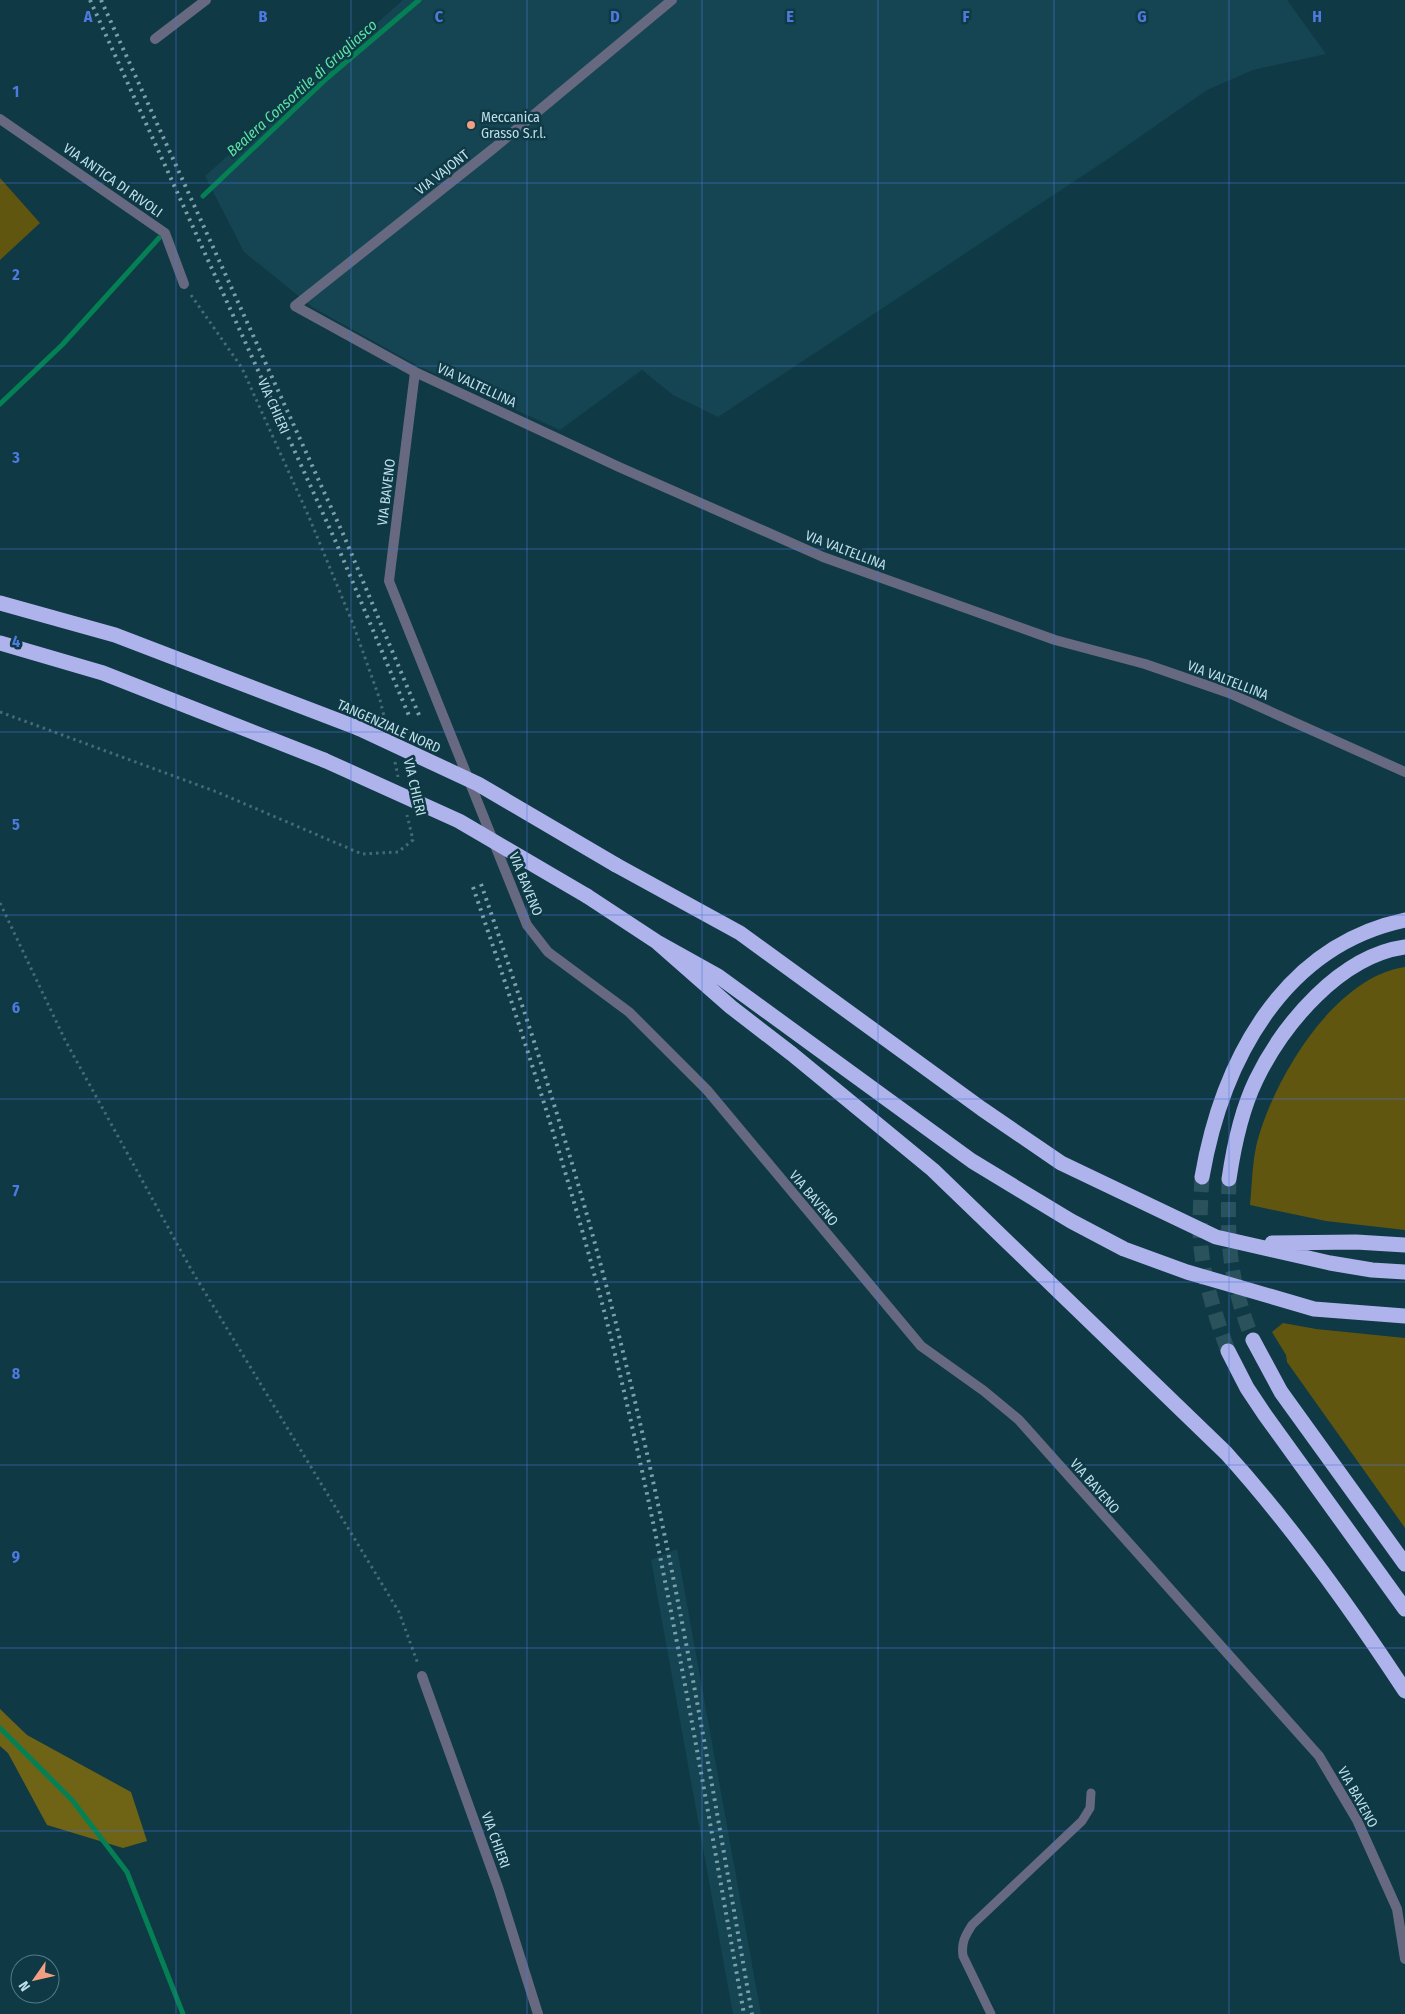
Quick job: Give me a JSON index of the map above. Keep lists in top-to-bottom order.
{
  "streets": {
    "highway": ["TANGENZIALE NORD"],
    "street": [
      "VIA VAJONT",
      "VIA ANTICA DI RIVOLI",
      "VIA VALTELLINA",
      "VIA CHIERI",
      "VIA BAVENO"
    ]
  },
  "crossings": [
    ["VIA VAJONT", "VIA VALTELLINA"],
    ["VIA ANTICA DI RIVOLI", "VIA CHIERI"],
    ["VIA VALTELLINA", "VIA BAVENO"]
  ],
  "water": ["Bealera Consortile di Grugliasco"],
  "places": ["Meccanica Grasso S.r.l."],
  "north": "bottom left",
  "grid": {
    "columns": [
      "A",
      "B",
      "C",
      "D",
      "E",
      "F",
      "G",
      "H"
    ],
    "rows": [
      "1",
      "2",
      "3",
      "4",
      "5",
      "6",
      "7",
      "8",
      "9"
    ]
  }
}
